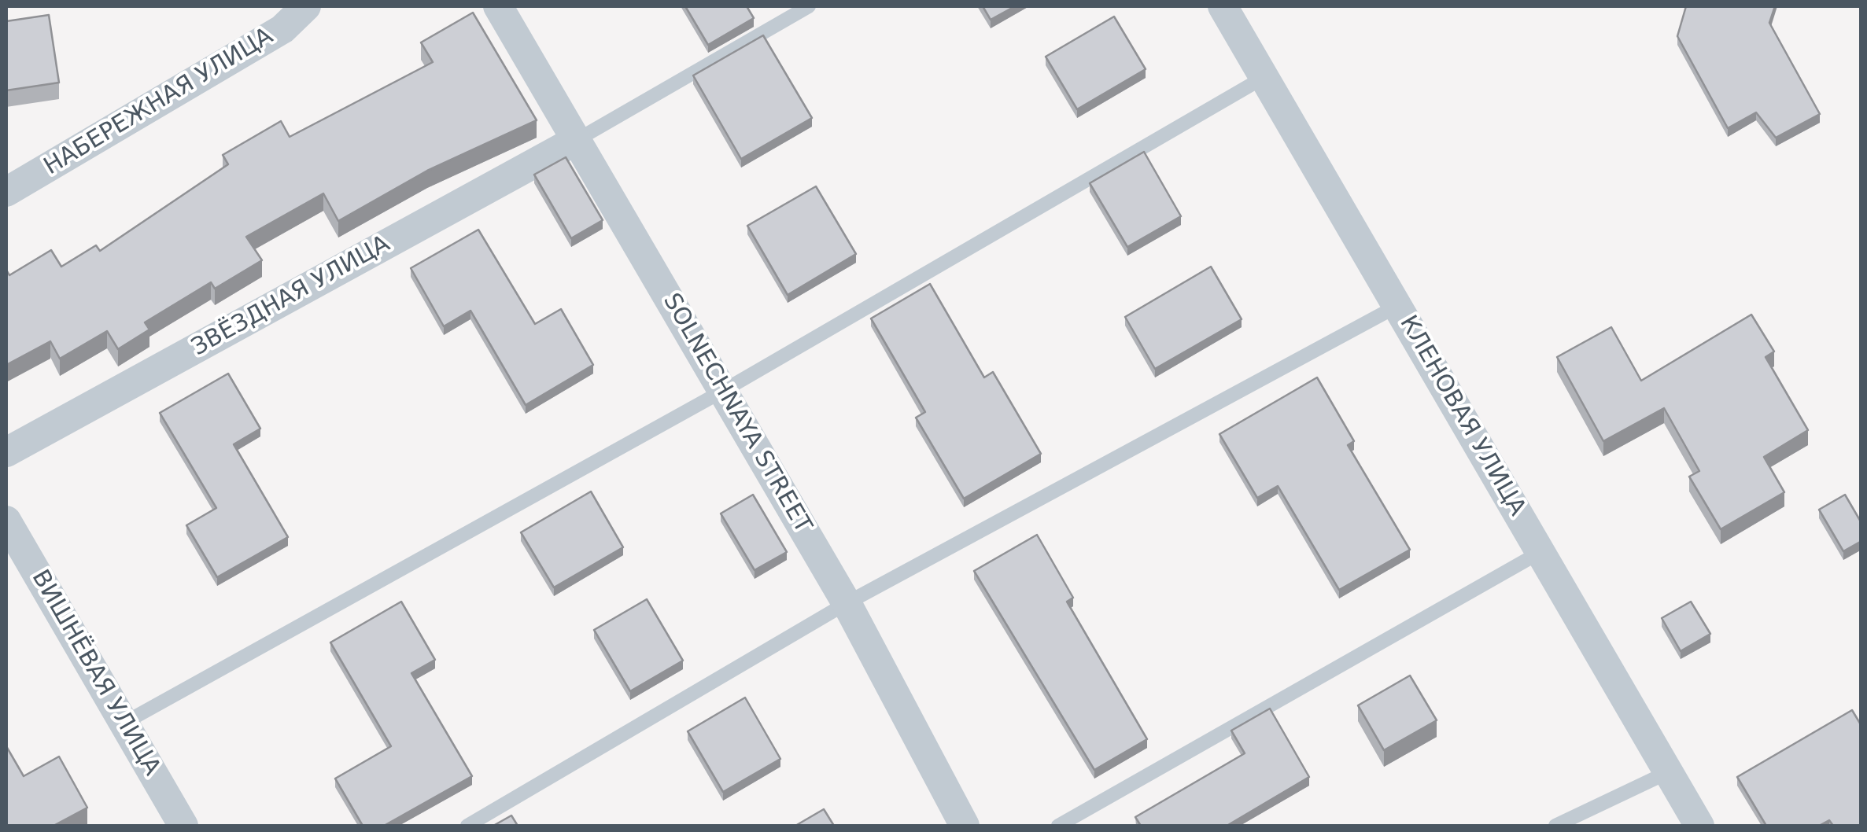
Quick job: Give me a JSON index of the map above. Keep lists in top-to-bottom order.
{
  "streets": {
    "street": [
      "НАБЕРЕЖНАЯ УЛИЦА",
      "ЗВЁЗДНАЯ УЛИЦА",
      "SOLNECHNAYA STREET",
      "КЛЕНОВАЯ УЛИЦА",
      "ВИШНЁВАЯ УЛИЦА"
    ]
  },
  "crossings": [
    ["ЗВЁЗДНАЯ УЛИЦА", "SOLNECHNAYA STREET"]
  ]
}
